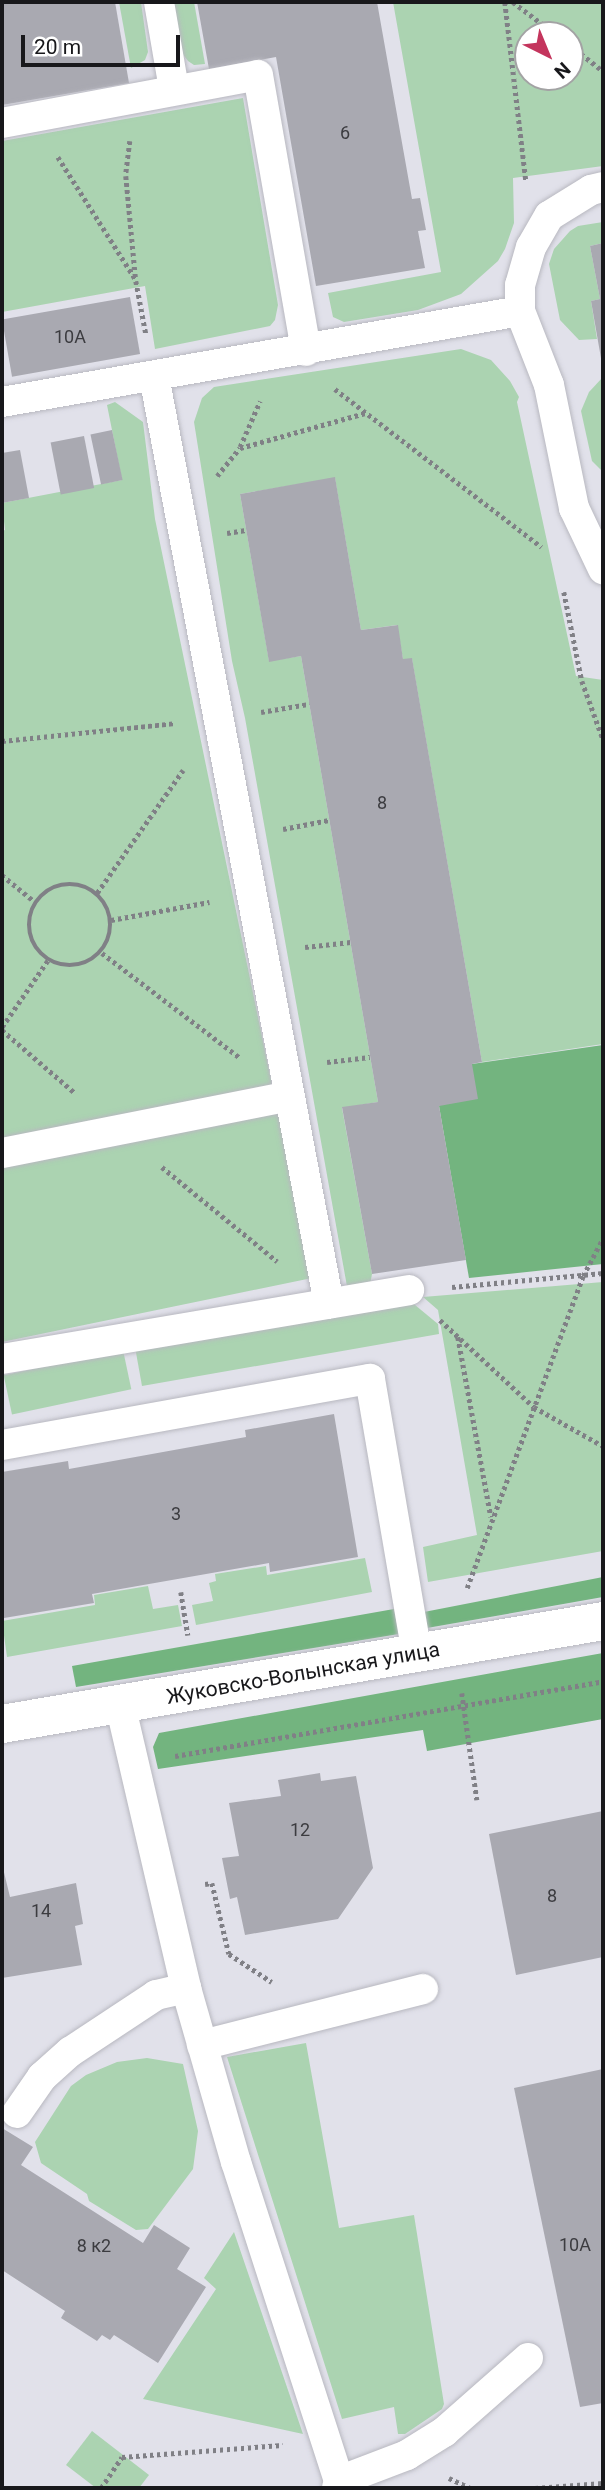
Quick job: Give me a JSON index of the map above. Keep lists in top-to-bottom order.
{
  "streets": {
    "main road": ["Жуковско-Волынская улица"]
  },
  "house_numbers": [
    "6",
    "10А",
    "8",
    "3",
    "12",
    "8",
    "14",
    "10А",
    "8 к2"
  ],
  "scale_bar": "20 m",
  "north": "bottom right"
}
